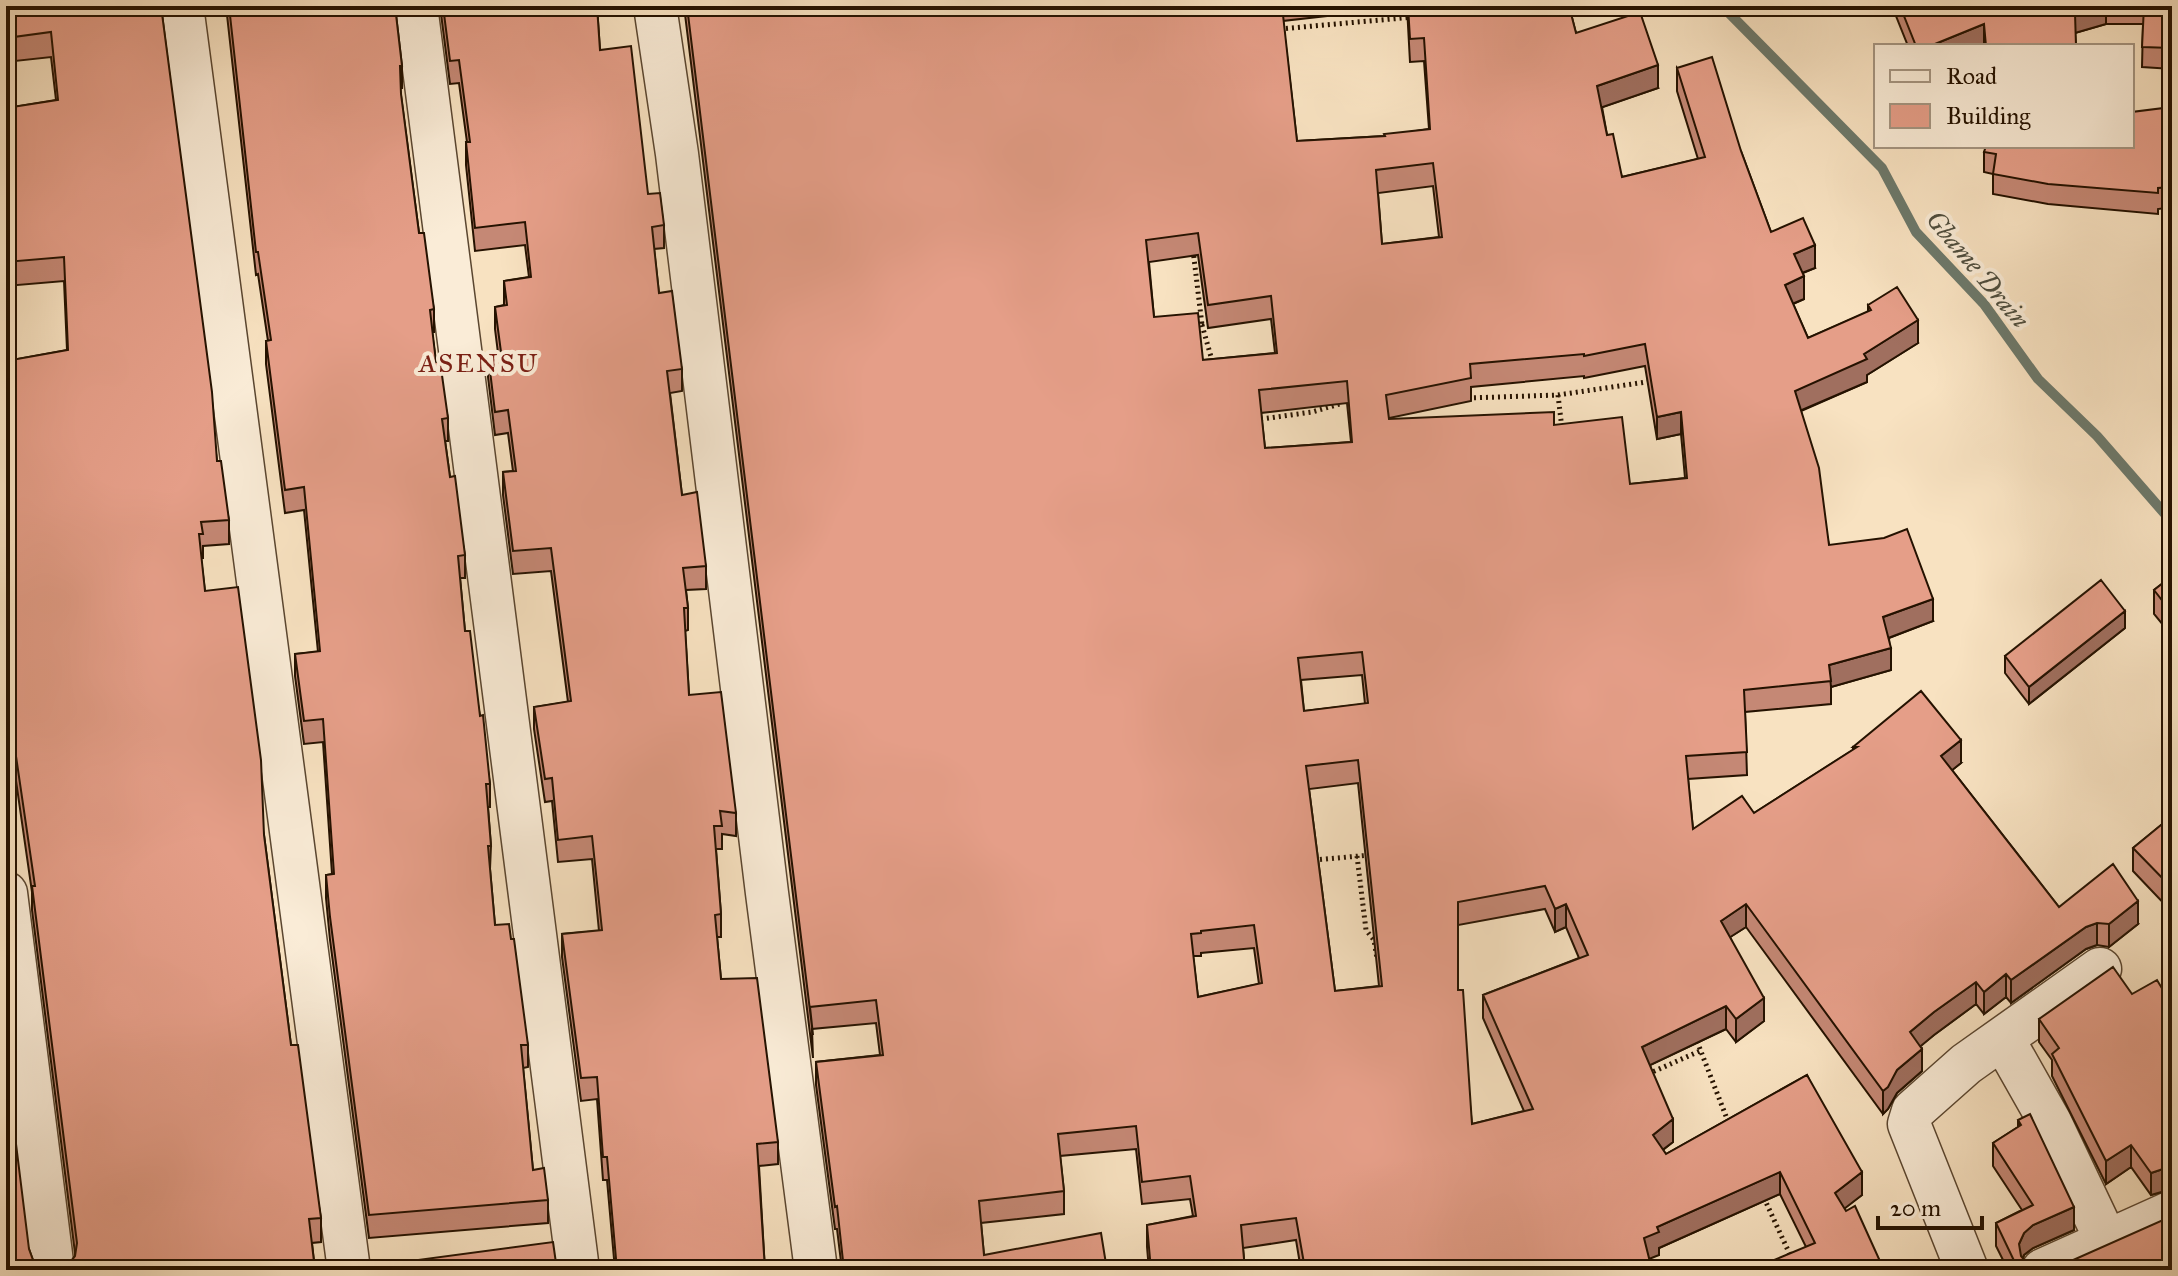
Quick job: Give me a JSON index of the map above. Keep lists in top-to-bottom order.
{
  "districts": ["ASENSU"],
  "water": ["Gbame Drain"],
  "legend": ["Road", "Building"],
  "scale_bar": "20 m"
}
